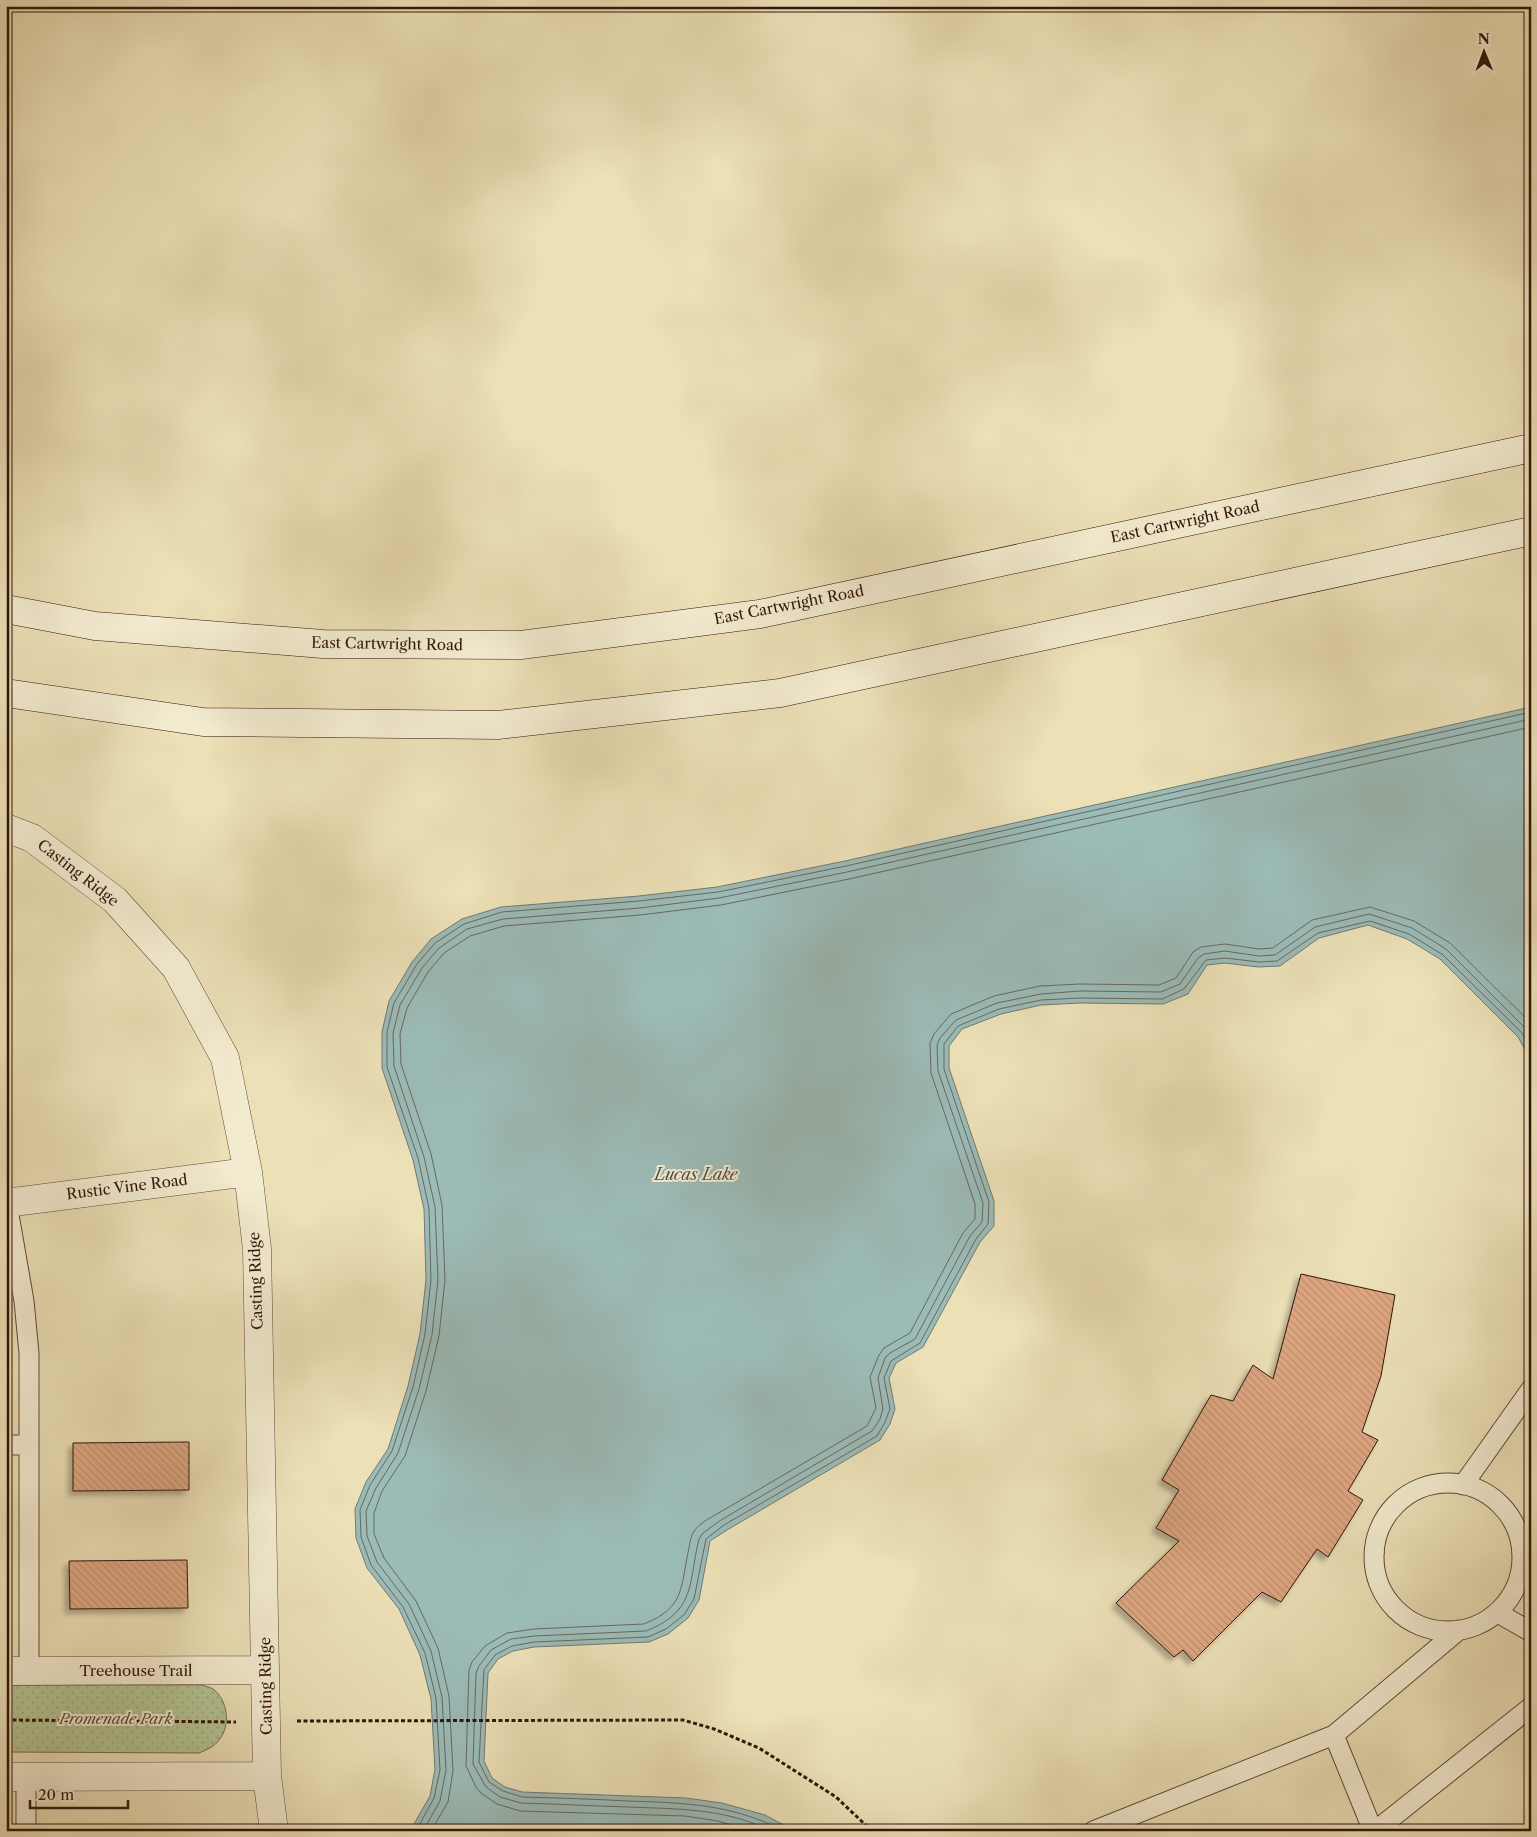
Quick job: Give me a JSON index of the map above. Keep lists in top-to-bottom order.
{
  "streets": {
    "main road": [
      "East Cartwright Road",
      "Casting Ridge",
      "Rustic Vine Road",
      "Treehouse Trail"
    ]
  },
  "crossings": [
    ["Casting Ridge", "Rustic Vine Road"],
    ["Casting Ridge", "Treehouse Trail"]
  ],
  "water": ["Lucas Lake"],
  "parks": ["Promenade Park"],
  "scale_bar": "20 m",
  "north": "top"
}
